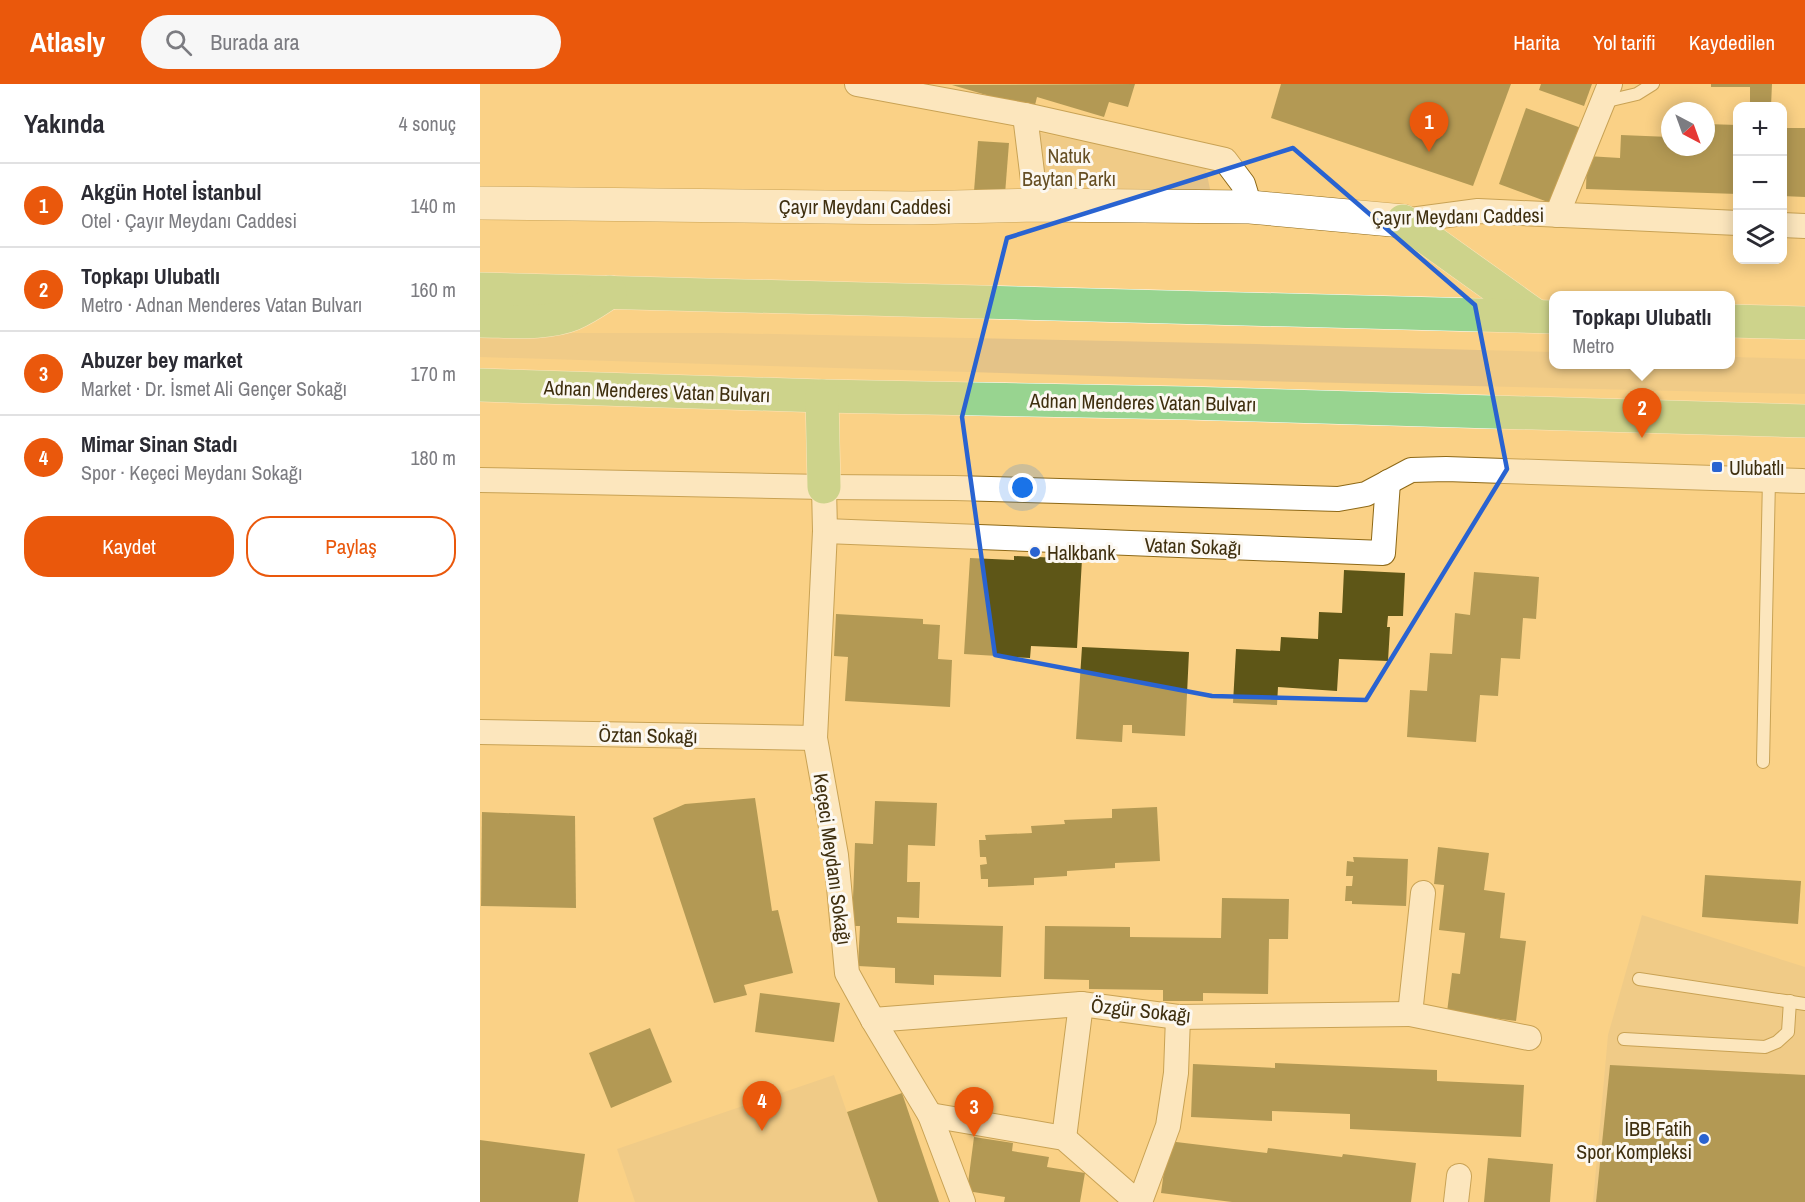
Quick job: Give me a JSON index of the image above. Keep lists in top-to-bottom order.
{
  "streets": {
    "main road": ["Çayır Meydanı Caddesi", "Adnan Menderes Vatan Bulvarı"],
    "street": [
      "Vatan Sokağı",
      "Öztan Sokağı",
      "Keçeci Meydanı Sokağı",
      "Özgür Sokağı"
    ]
  },
  "crossings": [
    ["Vatan Sokağı", "Keçeci Meydanı Sokağı"],
    ["Öztan Sokağı", "Keçeci Meydanı Sokağı"],
    ["Keçeci Meydanı Sokağı", "Özgür Sokağı"]
  ],
  "parks": ["Natuk Baytan Parkı"],
  "places": {
    "transit": ["Ulubatlı"],
    "other": ["Halkbank", "İBB Fatih Spor Kompleksi"]
  },
  "north": "bottom right",
  "page": {
    "header": "Atlasly",
    "search": "Burada ara",
    "nav": ["Harita", "Yol tarifi", "Kaydedilen"],
    "heading": ["Yakında", "4 sonuç"],
    "map_buttons": ["+", "−"],
    "pins": [
      "1",
      "2",
      "4",
      "3"
    ],
    "list": [
      {
        "mark": "1",
        "name": "Akgün Hotel İstanbul",
        "note": "Otel · Çayır Meydanı Caddesi",
        "value": "140 m"
      },
      {
        "mark": "2",
        "name": "Topkapı Ulubatlı",
        "note": "Metro · Adnan Menderes Vatan Bulvarı",
        "value": "160 m"
      },
      {
        "mark": "3",
        "name": "Abuzer bey market",
        "note": "Market · Dr. İsmet Ali Gençer Sokağı",
        "value": "170 m"
      },
      {
        "mark": "4",
        "name": "Mimar Sinan Stadı",
        "note": "Spor · Keçeci Meydanı Sokağı",
        "value": "180 m"
      }
    ],
    "popup": ["Topkapı Ulubatlı", "Metro"],
    "buttons": ["Kaydet", "Paylaş"]
  }
}
